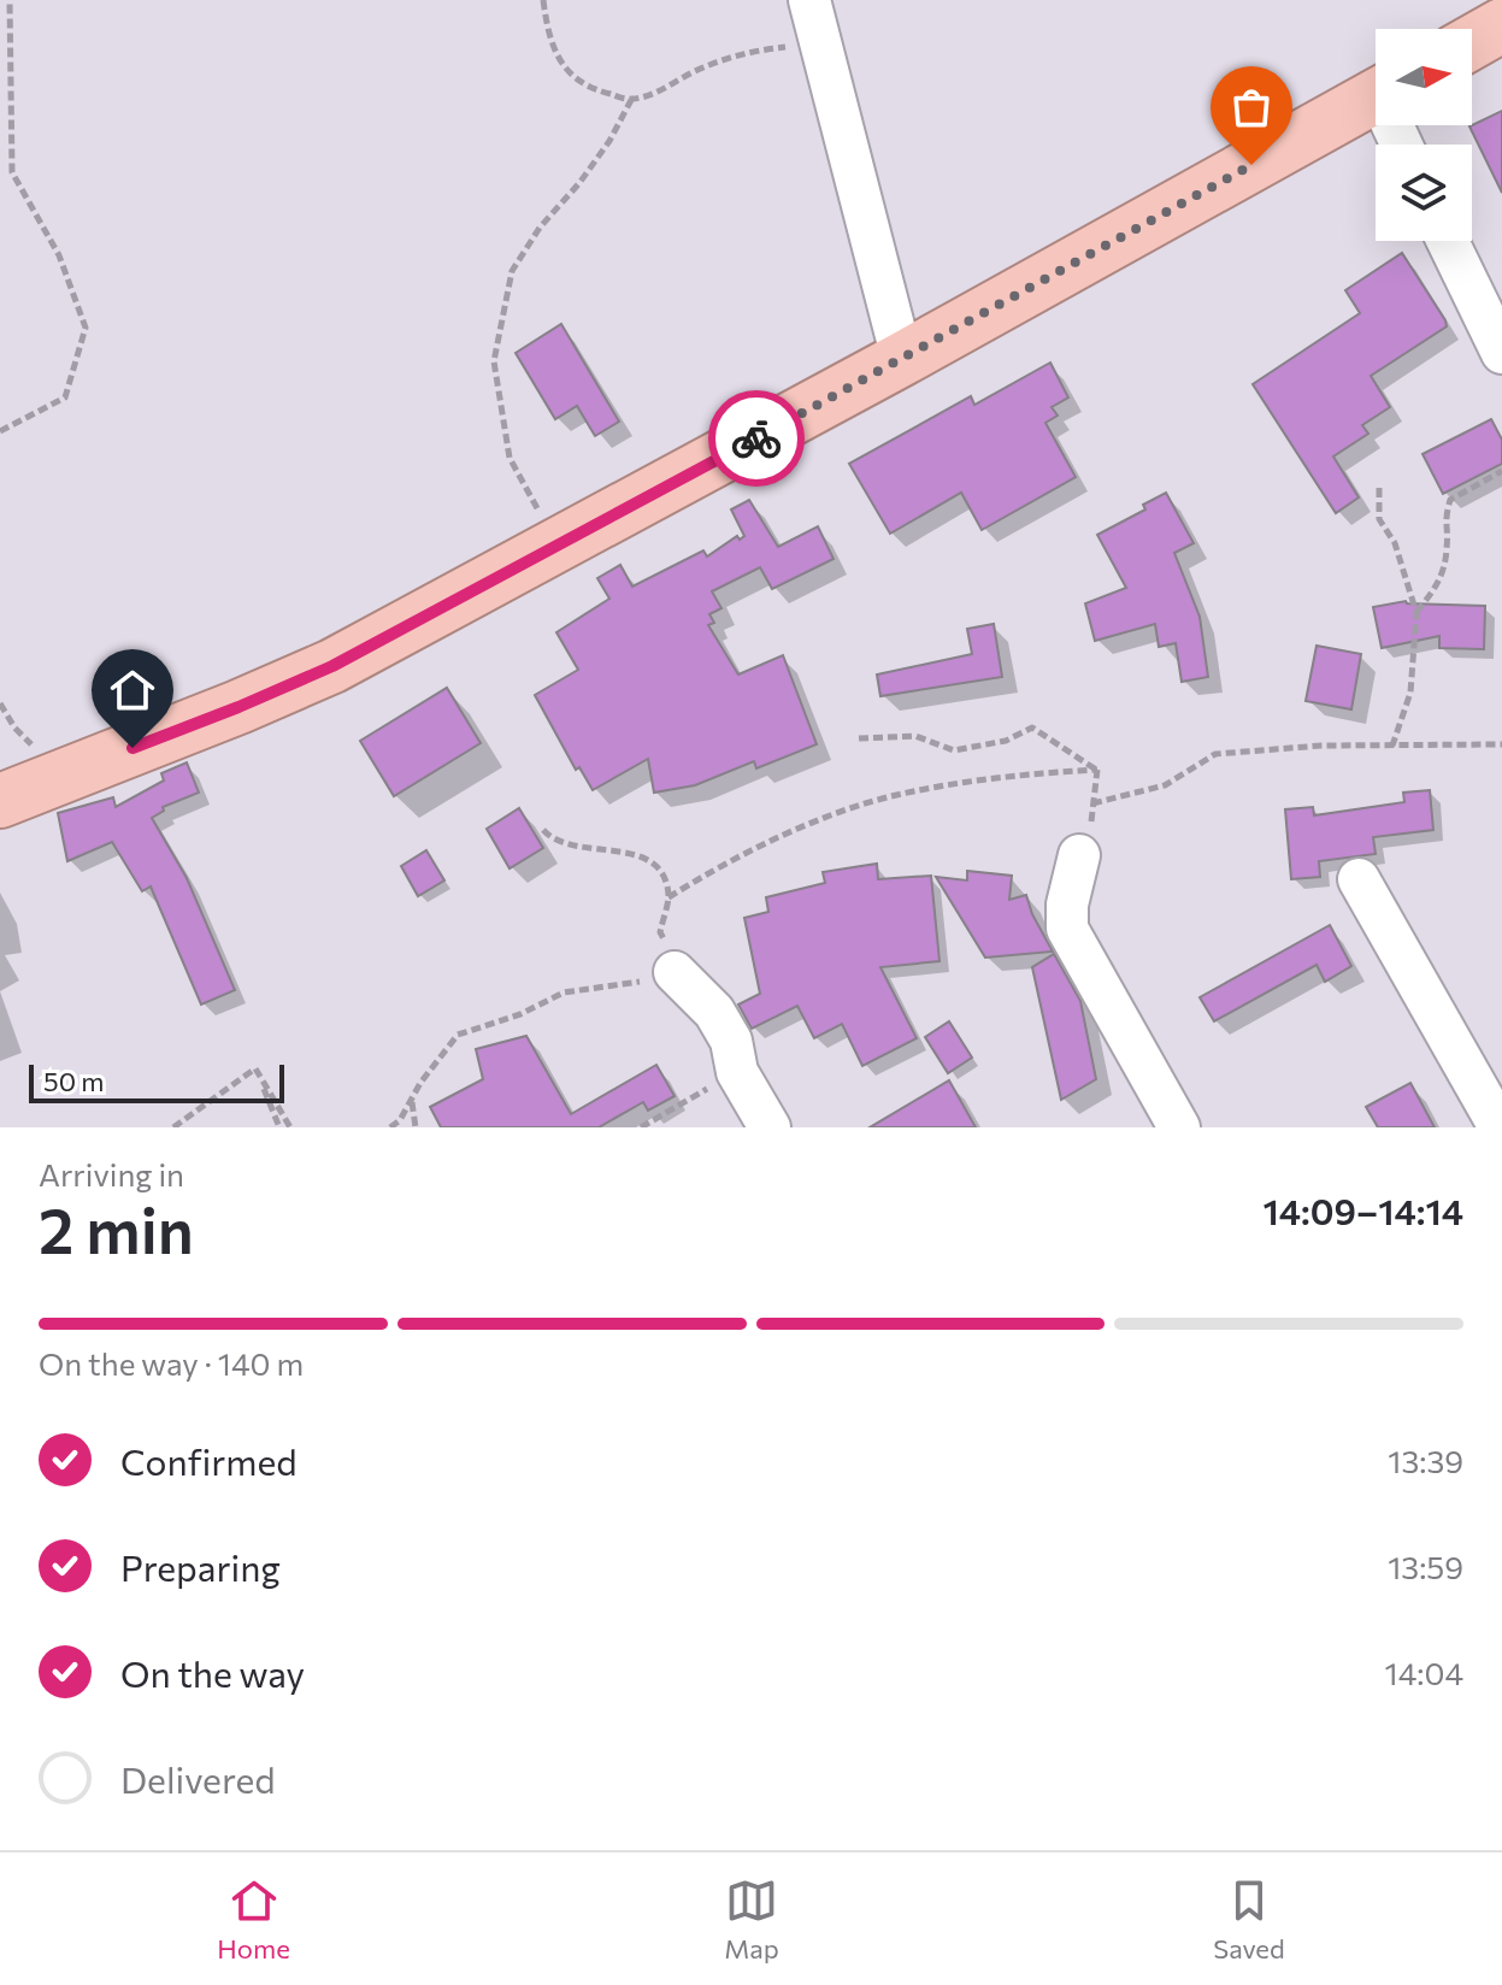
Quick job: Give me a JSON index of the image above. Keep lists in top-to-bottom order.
{
  "scale_bar": "50 m",
  "north": "right",
  "page": {
    "scale": "50 m",
    "heading": ["2 min", "Arriving in", "14:09–14:14"],
    "bar": "On the way · 140 m",
    "list": [
      ["Confirmed", "13:39"],
      ["Preparing", "13:59"],
      ["On the way", "14:04"],
      "Delivered"
    ],
    "tabs": ["Home", "Map", "Saved"]
  }
}
